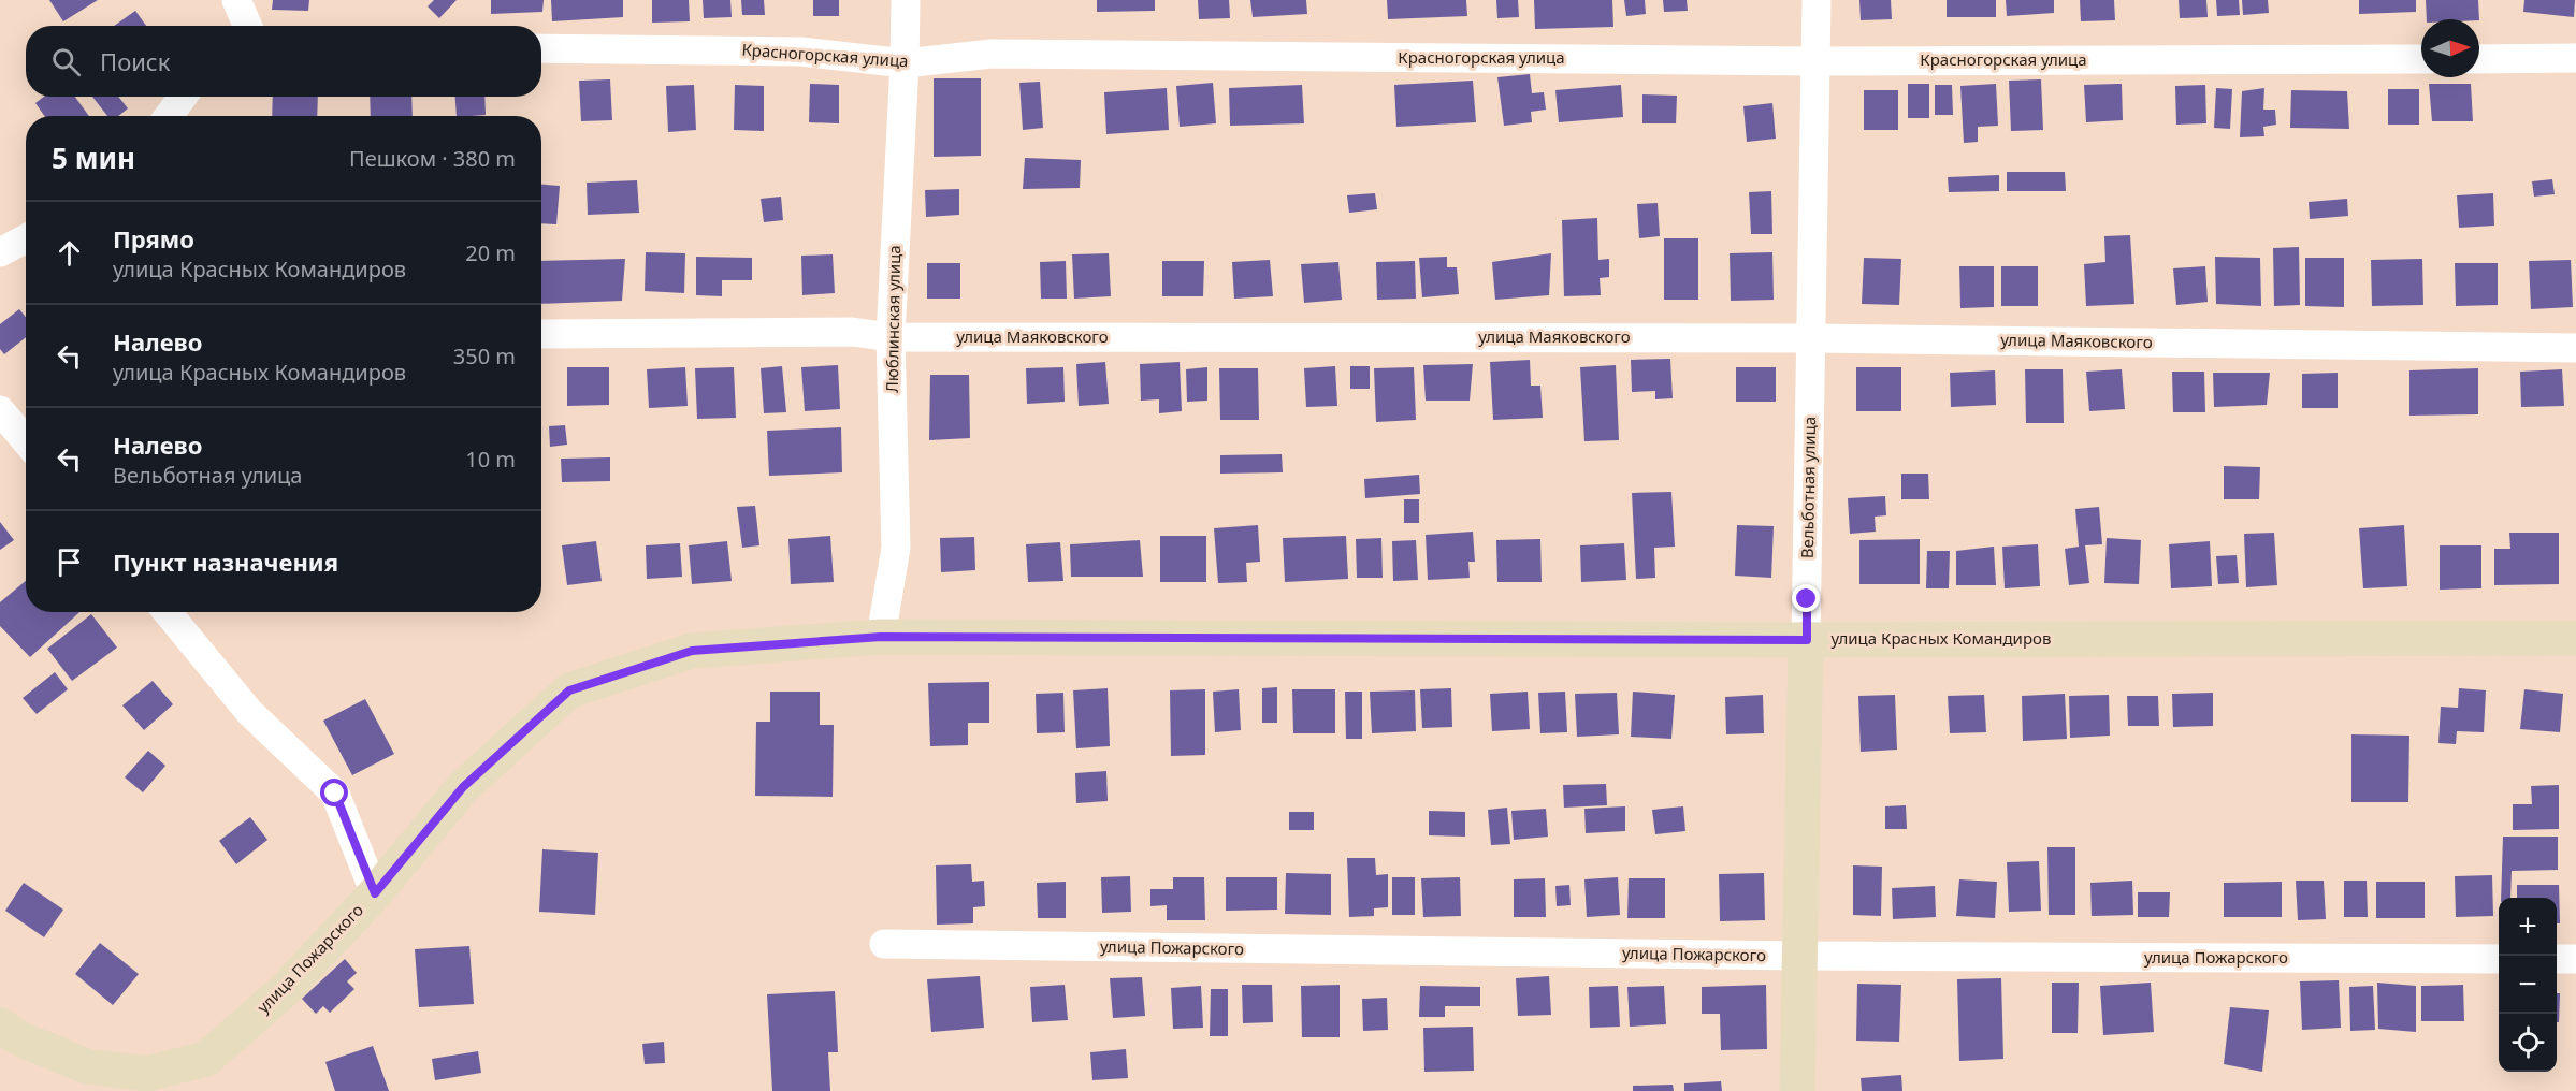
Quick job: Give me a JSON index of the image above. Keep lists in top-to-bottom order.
{
  "streets": {
    "street": [
      "Красногорская улица",
      "Люблинская улица",
      "улица Маяковского",
      "Вельботная улица",
      "улица Красных Командиров",
      "улица Пожарского"
    ]
  },
  "crossings": [
    ["Красногорская улица", "Люблинская улица"],
    ["Красногорская улица", "Вельботная улица"],
    ["Люблинская улица", "улица Маяковского"],
    ["Люблинская улица", "улица Красных Командиров"],
    ["улица Маяковского", "Вельботная улица"],
    ["Вельботная улица", "улица Красных Командиров"],
    ["Вельботная улица", "улица Пожарского"],
    ["улица Красных Командиров", "улица Пожарского"]
  ],
  "north": "right",
  "page": {
    "search": "Поиск",
    "heading": ["5 мин", "Пешком · 380 m"],
    "list": [
      ["Прямо", "улица Красных Командиров", "20 m"],
      ["Налево", "улица Красных Командиров", "350 m"],
      ["Налево", "Вельботная улица", "10 m"],
      "Пункт назначения"
    ],
    "map_buttons": ["+", "−"]
  }
}
